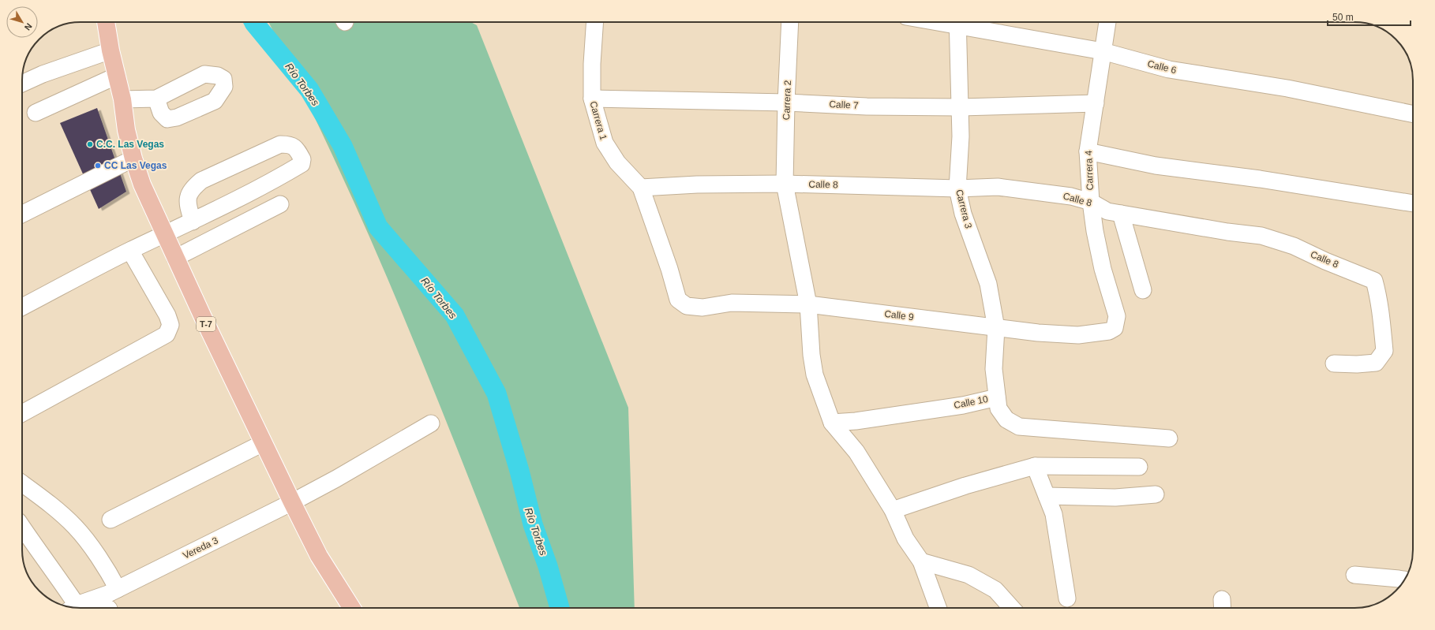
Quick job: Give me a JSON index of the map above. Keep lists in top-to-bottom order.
{
  "streets": {
    "main road": ["T-7"],
    "street": [
      "Calle 6",
      "Carrera 2",
      "Calle 7",
      "Carrera 1",
      "Carrera 4",
      "Calle 8",
      "Carrera 3",
      "Calle 9",
      "Calle 10",
      "Vereda 3"
    ]
  },
  "crossings": [
    ["Calle 6", "Carrera 4"],
    ["Carrera 2", "Calle 7"],
    ["Carrera 2", "Calle 8"],
    ["Carrera 2", "Calle 9"],
    ["Carrera 2", "Calle 10"],
    ["Calle 7", "Carrera 1"],
    ["Calle 7", "Carrera 4"],
    ["Calle 7", "Carrera 3"],
    ["Carrera 1", "Calle 8"],
    ["Carrera 1", "Calle 9"],
    ["Carrera 4", "Calle 8"],
    ["Carrera 4", "Calle 9"],
    ["Calle 8", "Carrera 3"],
    ["Carrera 3", "Calle 9"],
    ["Carrera 3", "Calle 10"],
    ["T-7", "Vereda 3"]
  ],
  "water": ["Río Torbes"],
  "places": ["C.C. Las Vegas", "CC Las Vegas"],
  "scale_bar": "50 m",
  "north": "bottom right"
}
